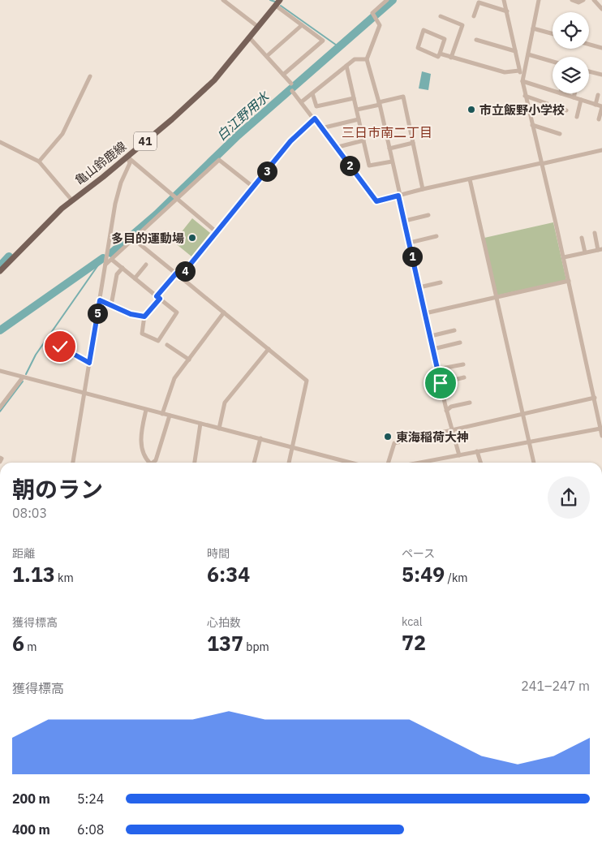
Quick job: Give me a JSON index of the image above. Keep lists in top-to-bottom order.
{
  "streets": {
    "main road": ["41", "亀山鈴鹿線"]
  },
  "districts": ["三日市南二丁目"],
  "water": ["白江野用水"],
  "places": ["市立飯野小学校", "多目的運動場", "東海稲荷大神"],
  "page": {
    "pins": [
      "2",
      "3",
      "1",
      "4",
      "5"
    ],
    "heading": ["朝のラン", "08:03"],
    "stats": [
      ["距離", "1.13 km"],
      ["時間", "6:34"],
      ["ペース", "5:49 /km"],
      ["獲得標高", "6 m"],
      ["心拍数", "137 bpm"],
      ["kcal", "72"]
    ],
    "chart": ["獲得標高", "241–247 m"],
    "list": [
      {
        "name": "200 m",
        "note": "5:24"
      },
      {
        "name": "400 m",
        "note": "6:08"
      }
    ]
  }
}
